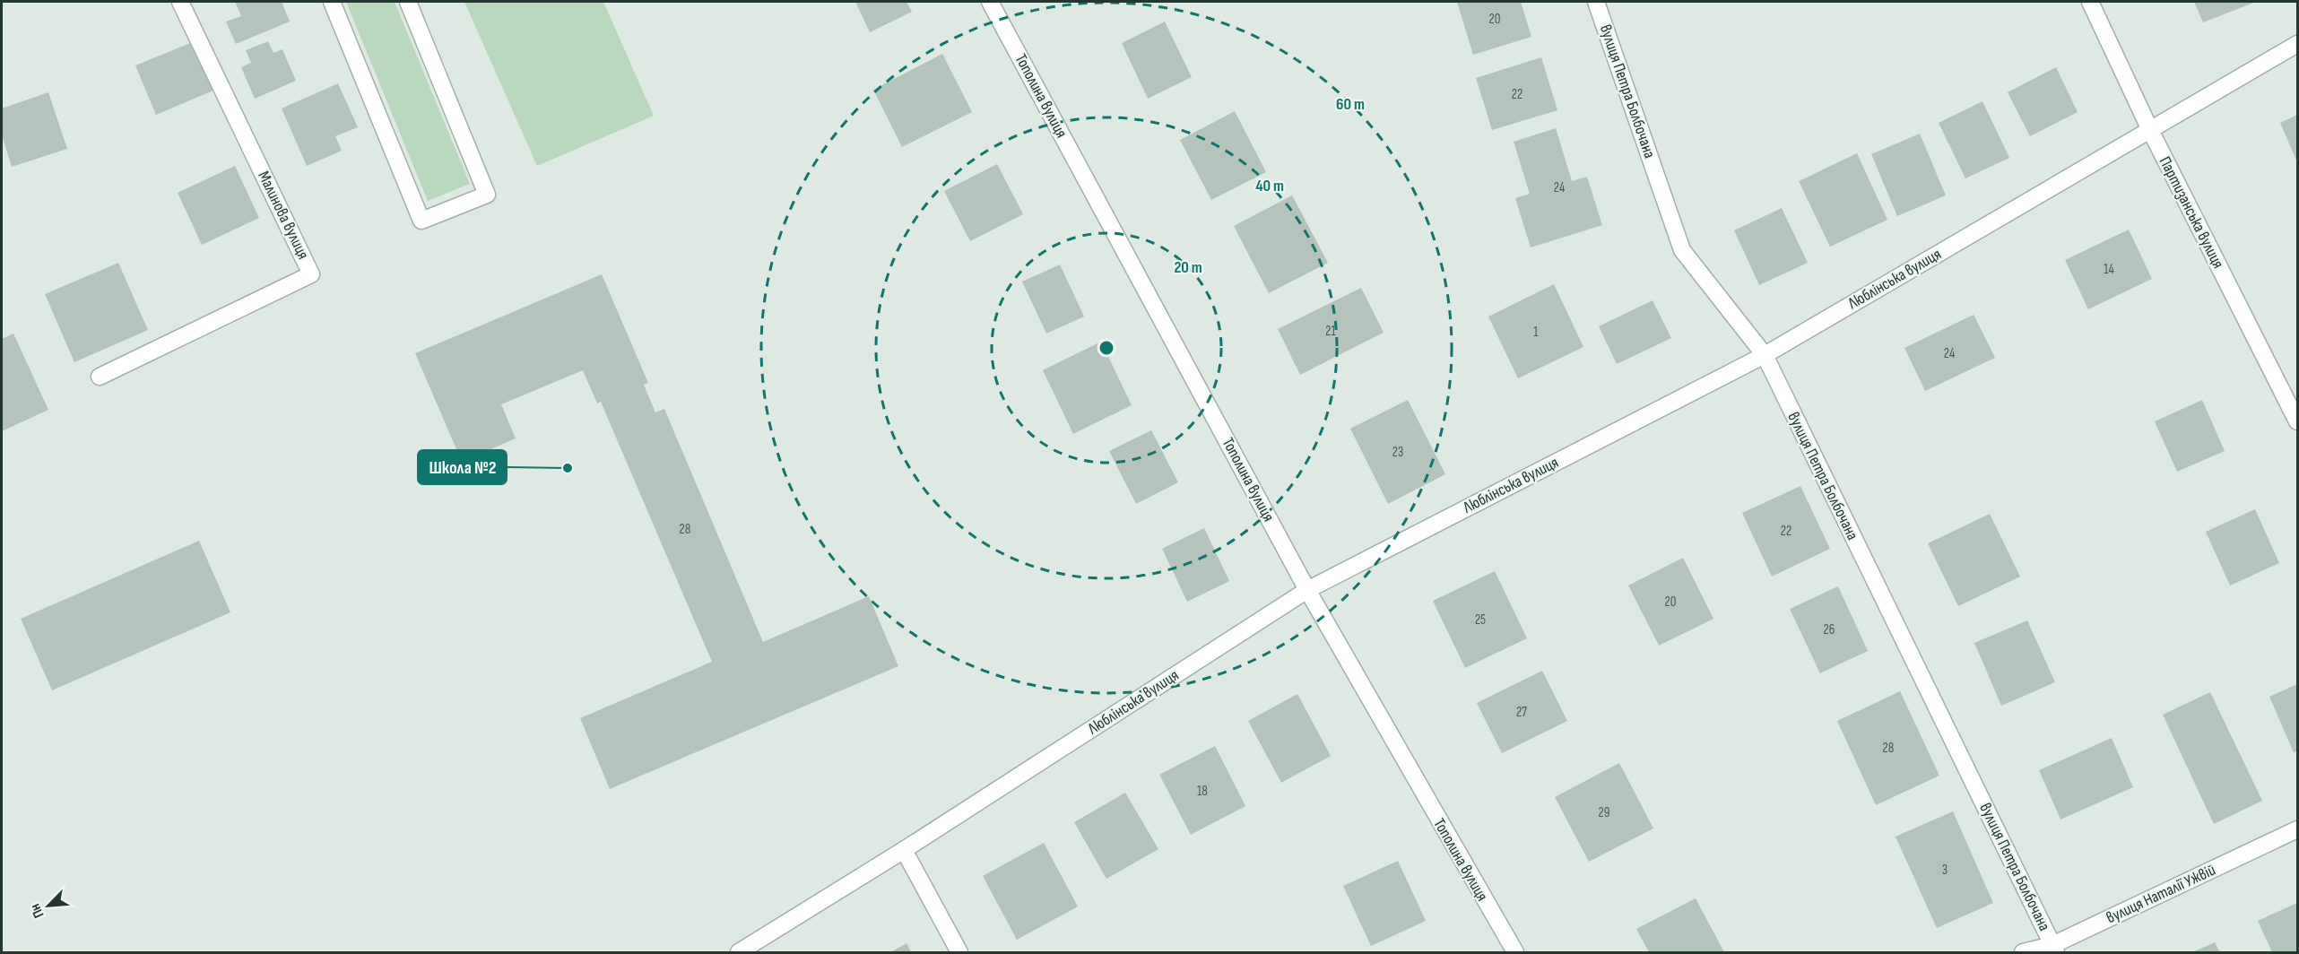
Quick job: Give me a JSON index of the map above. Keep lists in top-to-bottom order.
{
  "streets": {
    "street": [
      "вулиця Петра Болбочана",
      "Тополина вулиця",
      "Партизанська вулиця",
      "Малинова вулиця",
      "Люблінська вулиця",
      "вулиця Наталії Ужвій"
    ]
  },
  "crossings": [
    ["вулиця Петра Болбочана", "Люблінська вулиця"],
    ["вулиця Петра Болбочана", "вулиця Наталії Ужвій"],
    ["Тополина вулиця", "Люблінська вулиця"],
    ["Партизанська вулиця", "Люблінська вулиця"]
  ],
  "places": ["Школа №2"],
  "house_numbers": [
    "20",
    "22",
    "24",
    "14",
    "21",
    "1",
    "24",
    "23",
    "28",
    "22",
    "20",
    "25",
    "26",
    "27",
    "28",
    "18",
    "29",
    "3"
  ],
  "north": "bottom left",
  "rings": ["60 m", "40 m", "20 m"]
}
